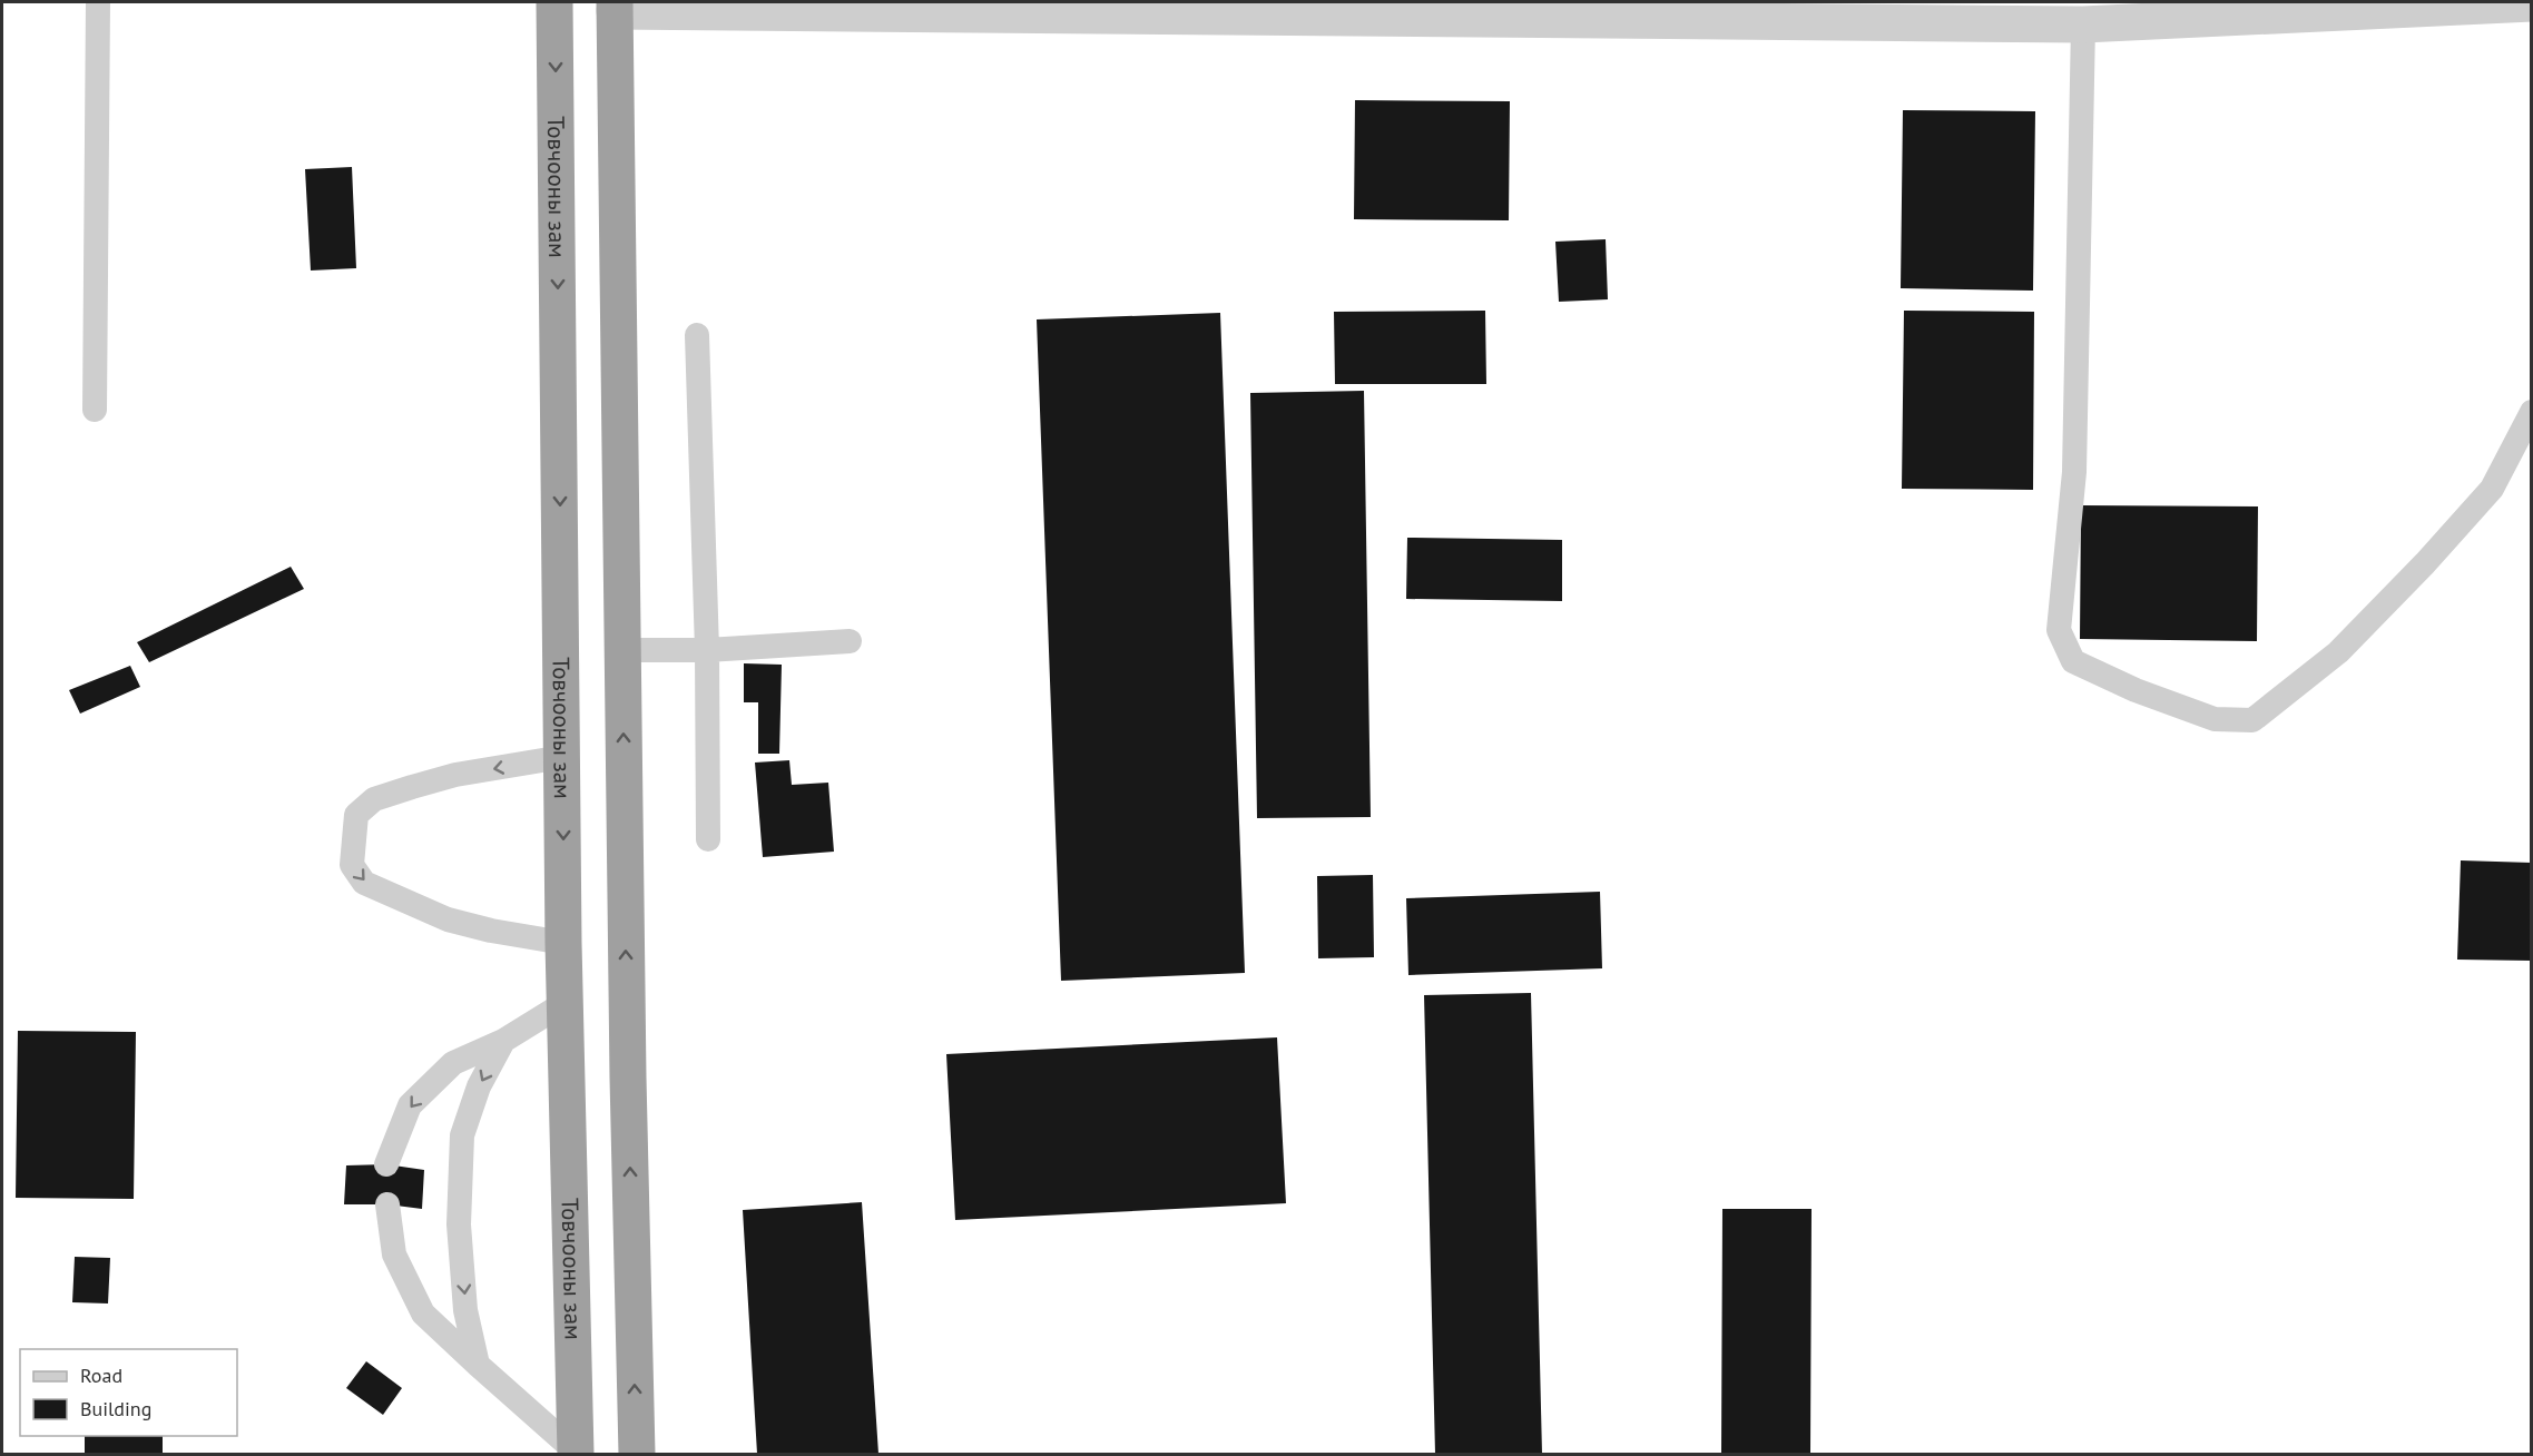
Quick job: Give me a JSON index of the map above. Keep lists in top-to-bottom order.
{
  "streets": {
    "highway": ["Товчооны зам"]
  },
  "legend": ["Road", "Building"]
}
